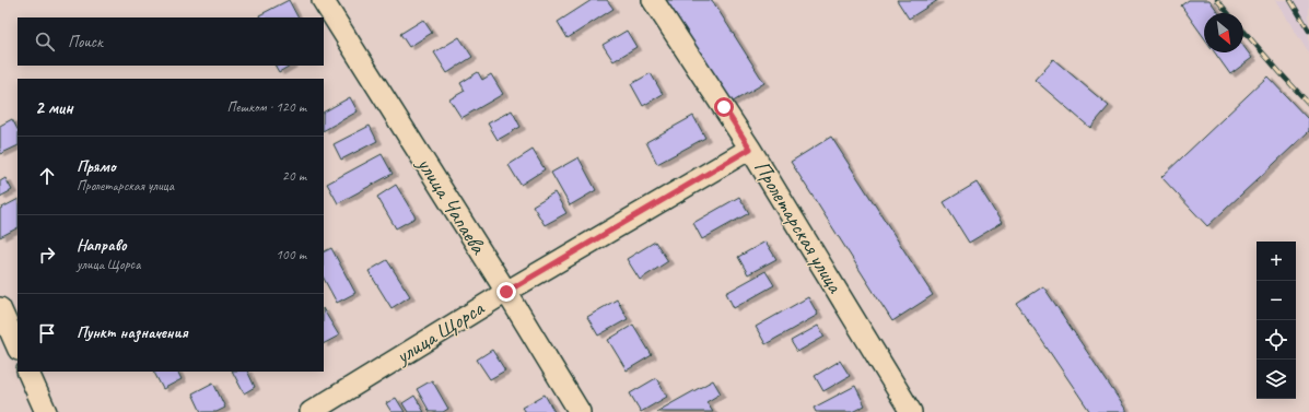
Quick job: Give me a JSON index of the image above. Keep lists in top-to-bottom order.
{
  "streets": {
    "street": ["улица Чапаева", "Пролетарская улица", "улица Щорса"]
  },
  "crossings": [
    ["улица Чапаева", "улица Щорса"],
    ["Пролетарская улица", "улица Щорса"]
  ],
  "north": "bottom right",
  "page": {
    "search": "Поиск",
    "heading": ["2 мин", "Пешком · 120 m"],
    "list": [
      ["Прямо", "Пролетарская улица", "20 m"],
      ["Направо", "улица Щорса", "100 m"],
      "Пункт назначения"
    ],
    "map_buttons": ["+", "−"]
  }
}
